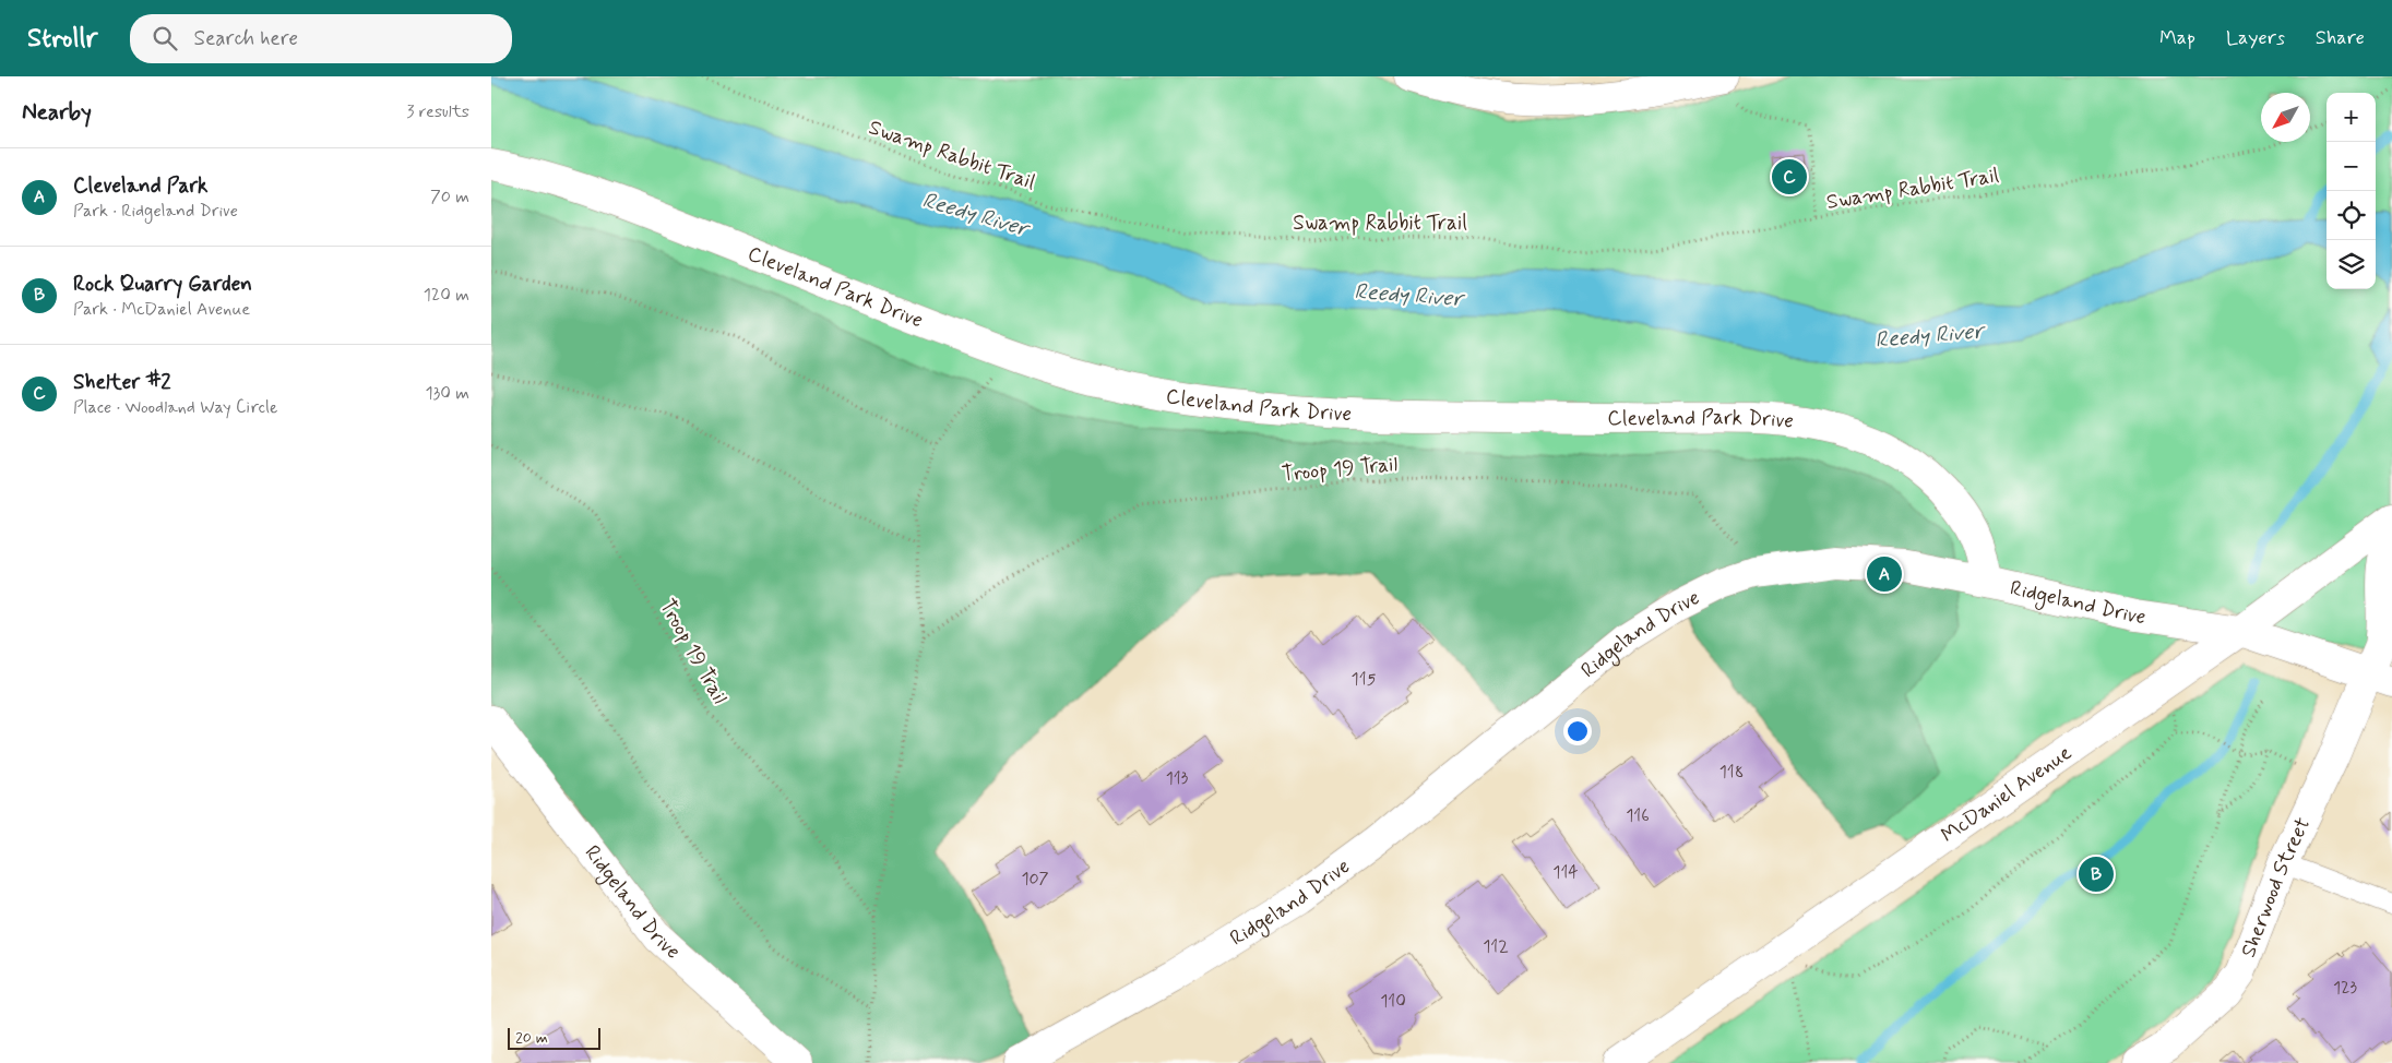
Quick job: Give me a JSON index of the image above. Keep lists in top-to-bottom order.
{
  "streets": {
    "street": [
      "Cleveland Park Drive",
      "Ridgeland Drive",
      "McDaniel Avenue",
      "Sherwood Street"
    ],
    "path": ["Swamp Rabbit Trail", "Troop 19 Trail"]
  },
  "crossings": [
    ["Cleveland Park Drive", "Ridgeland Drive"],
    ["Troop 19 Trail", "Ridgeland Drive"],
    ["Ridgeland Drive", "McDaniel Avenue"],
    ["Ridgeland Drive", "Sherwood Street"]
  ],
  "water": ["Reedy River"],
  "house_numbers": [
    "115",
    "118",
    "113",
    "116",
    "114",
    "107",
    "112",
    "123",
    "110"
  ],
  "scale_bar": "20 m",
  "north": "bottom left",
  "page": {
    "header": "Strollr",
    "search": "Search here",
    "nav": ["Map", "Layers", "Share"],
    "heading": ["Nearby", "3 results"],
    "map_buttons": ["+", "−"],
    "list": [
      {
        "mark": "A",
        "name": "Cleveland Park",
        "note": "Park · Ridgeland Drive",
        "value": "70 m"
      },
      {
        "mark": "B",
        "name": "Rock Quarry Garden",
        "note": "Park · McDaniel Avenue",
        "value": "120 m"
      },
      {
        "mark": "C",
        "name": "Shelter #2",
        "note": "Place · Woodland Way Circle",
        "value": "130 m"
      }
    ],
    "pins": ["C", "A", "B"],
    "scale": "20 m"
  }
}
